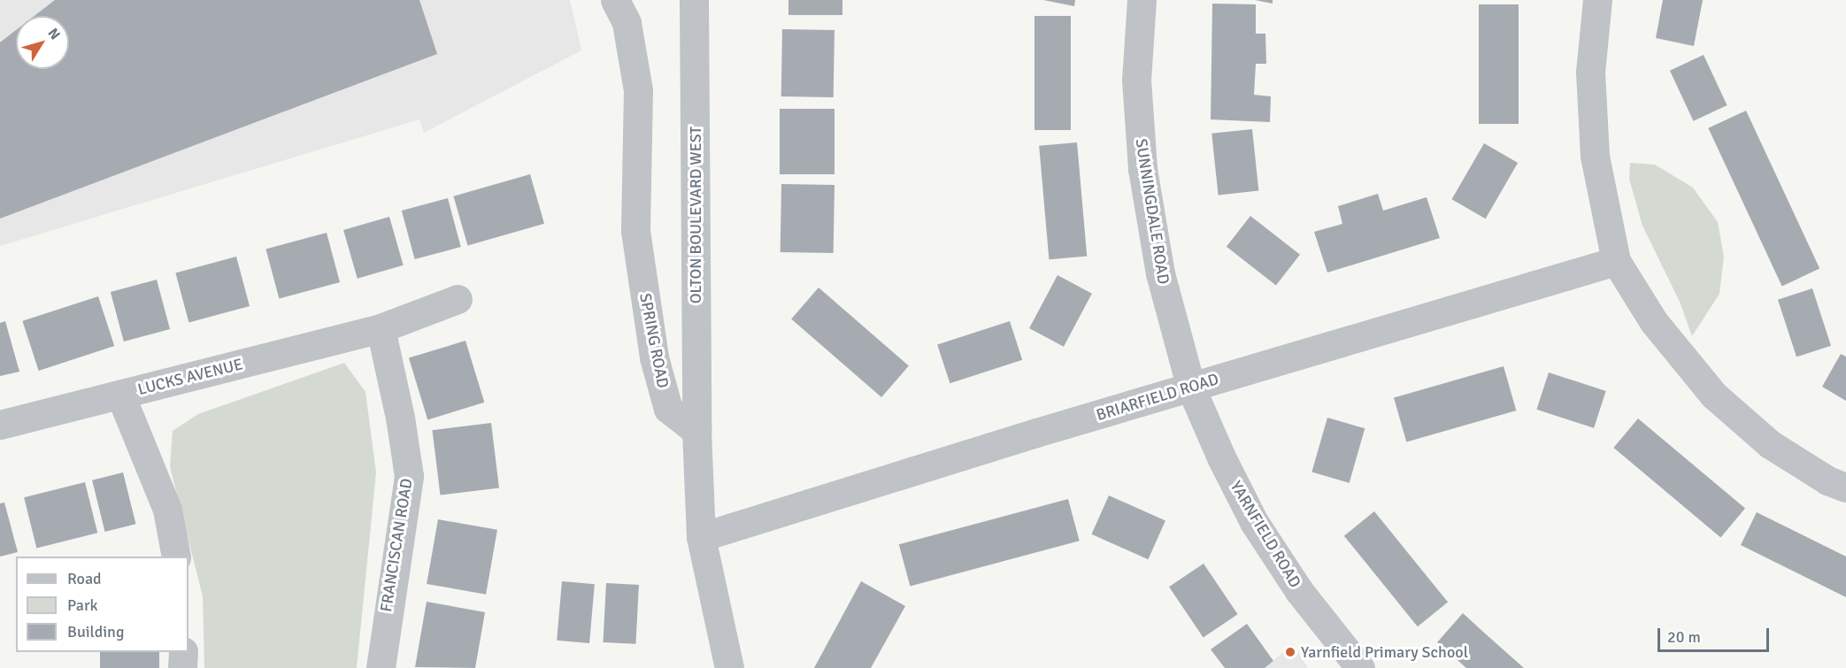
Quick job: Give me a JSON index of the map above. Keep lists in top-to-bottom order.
{
  "streets": {
    "street": [
      "SUNNINGDALE ROAD",
      "OLTON BOULEVARD WEST",
      "SPRING ROAD",
      "LUCKS AVENUE",
      "BRIARFIELD ROAD",
      "YARNFIELD ROAD",
      "FRANCISCAN ROAD"
    ]
  },
  "crossings": [
    ["SUNNINGDALE ROAD", "BRIARFIELD ROAD"],
    ["SUNNINGDALE ROAD", "YARNFIELD ROAD"],
    ["OLTON BOULEVARD WEST", "SPRING ROAD"],
    ["LUCKS AVENUE", "FRANCISCAN ROAD"],
    ["BRIARFIELD ROAD", "YARNFIELD ROAD"]
  ],
  "places": ["Yarnfield Primary School"],
  "legend": ["Road", "Park", "Building"],
  "scale_bar": "20 m",
  "north": "top right"
}
